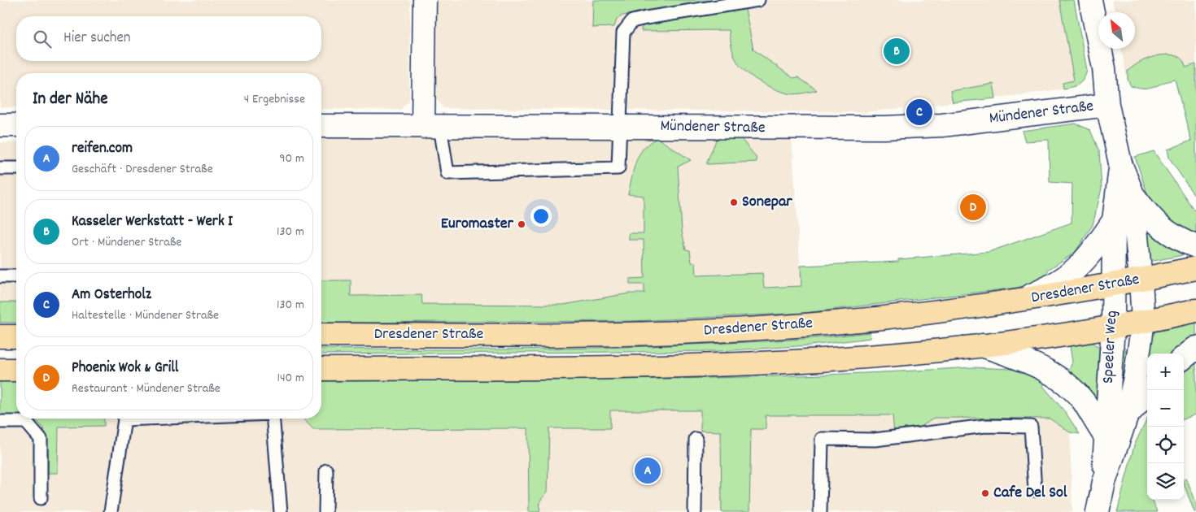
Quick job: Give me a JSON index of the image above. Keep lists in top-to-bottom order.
{
  "streets": {
    "main road": ["Dresdener Straße"],
    "street": ["Mündener Straße", "Speeler Weg"]
  },
  "crossings": [
    ["Mündener Straße", "Speeler Weg"],
    ["Dresdener Straße", "Speeler Weg"]
  ],
  "places": ["Sonepar", "Euromaster", "Cafe Del Sol"],
  "north": "top left",
  "page": {
    "search": "Hier suchen",
    "pins": [
      "B",
      "C",
      "D",
      "A"
    ],
    "heading": ["In der Nähe", "4 Ergebnisse"],
    "list": [
      {
        "mark": "A",
        "name": "reifen.com",
        "note": "Geschäft · Dresdener Straße",
        "value": "90 m"
      },
      {
        "mark": "B",
        "name": "Kasseler Werkstatt - Werk I",
        "note": "Ort · Mündener Straße",
        "value": "130 m"
      },
      {
        "mark": "C",
        "name": "Am Osterholz",
        "note": "Haltestelle · Mündener Straße",
        "value": "130 m"
      },
      {
        "mark": "D",
        "name": "Phoenix Wok & Grill",
        "note": "Restaurant · Mündener Straße",
        "value": "140 m"
      }
    ],
    "map_buttons": ["+", "−"]
  }
}
